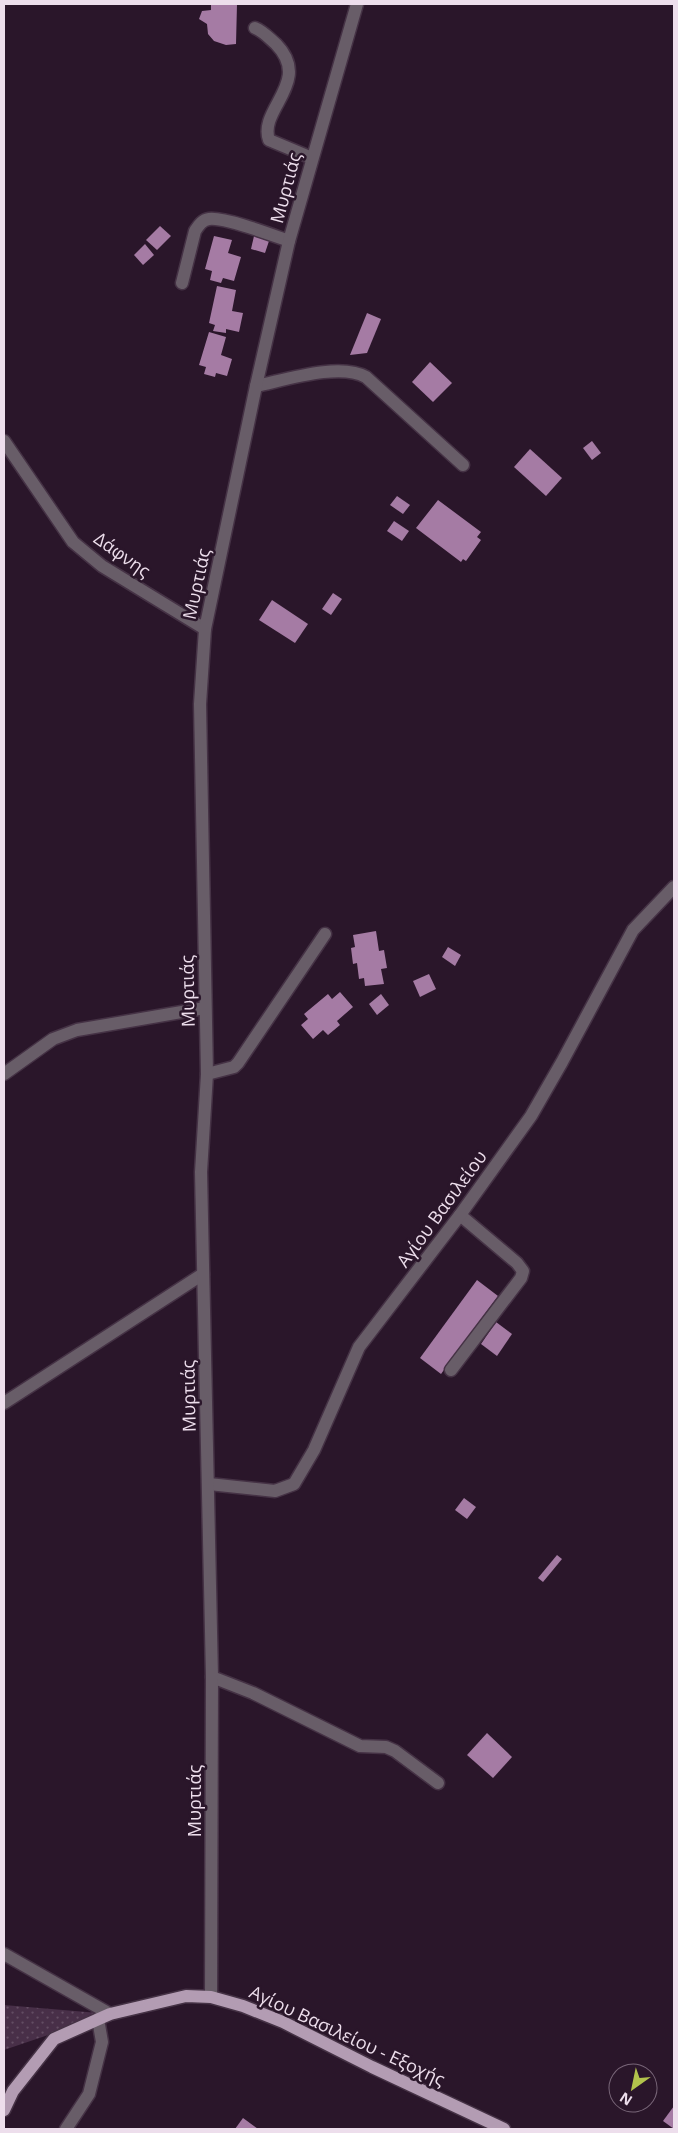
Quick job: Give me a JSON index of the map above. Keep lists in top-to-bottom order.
{
  "streets": {
    "main road": ["Αγίου Βασιλείου - Εξοχής"],
    "street": ["Μυρτιάς", "Δάφνης", "Αγίου Βασιλείου"]
  },
  "crossings": [
    ["Μυρτιάς", "Δάφνης"],
    ["Μυρτιάς", "Αγίου Βασιλείου"],
    ["Μυρτιάς", "Αγίου Βασιλείου - Εξοχής"]
  ],
  "north": "bottom left"
}
